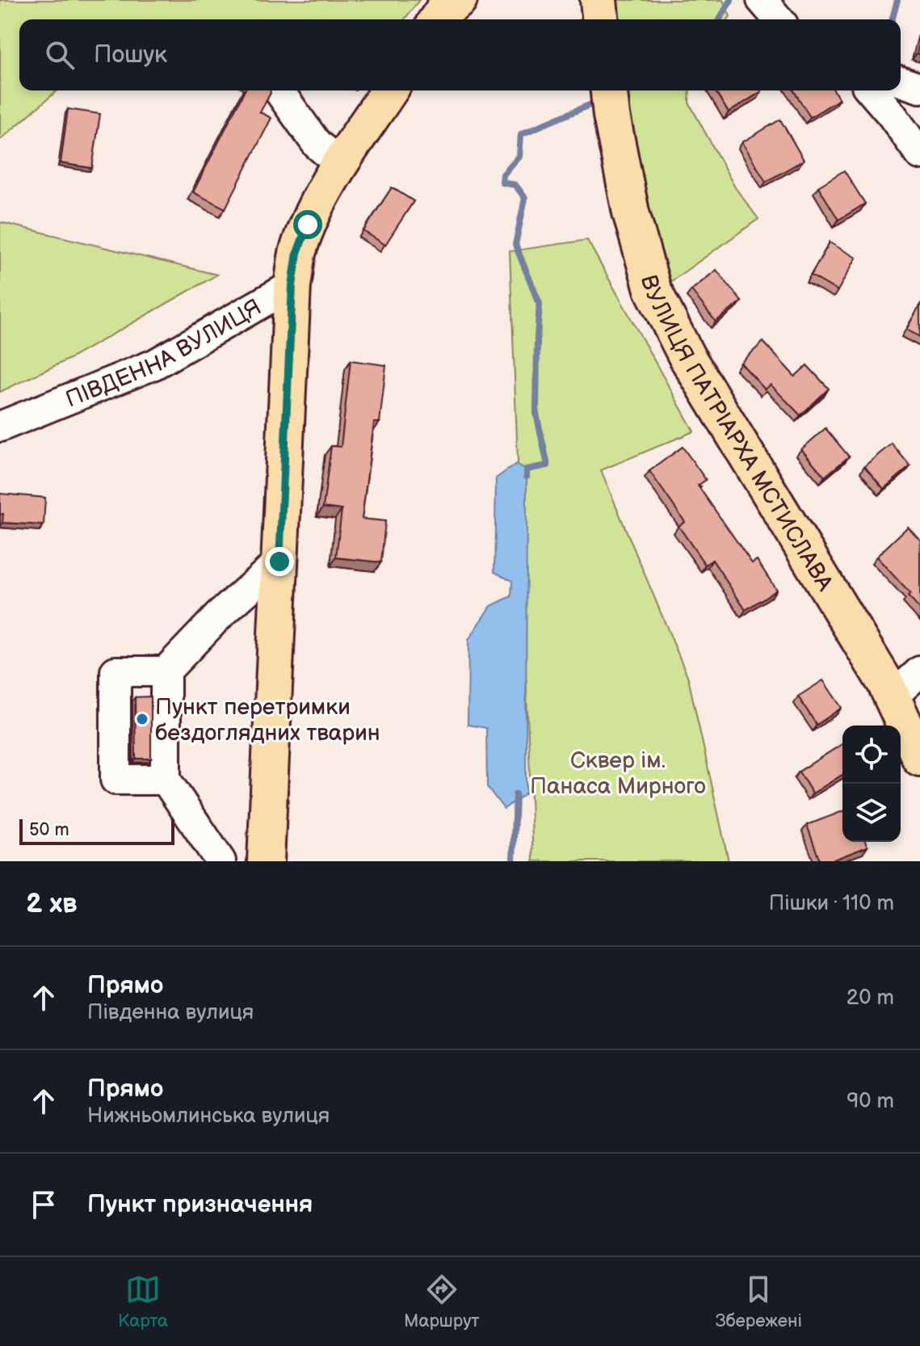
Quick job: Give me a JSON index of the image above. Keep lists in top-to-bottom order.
{
  "streets": {
    "main road": ["ВУЛИЦЯ ПАТРІАРХА МСТИСЛАВА"],
    "street": ["ПІВДЕННА ВУЛИЦЯ"]
  },
  "parks": ["Сквер ім. Панаса Мирного"],
  "places": ["Пункт перетримки бездоглядних тварин"],
  "scale_bar": "50 m",
  "page": {
    "search": "Пошук",
    "scale": "50 m",
    "heading": ["2 хв", "Пішки · 110 m"],
    "list": [
      ["Прямо", "Південна вулиця", "20 m"],
      ["Прямо", "Нижньомлинська вулиця", "90 m"],
      "Пункт призначення"
    ],
    "nav": ["Карта", "Маршрут", "Збережені"]
  }
}
